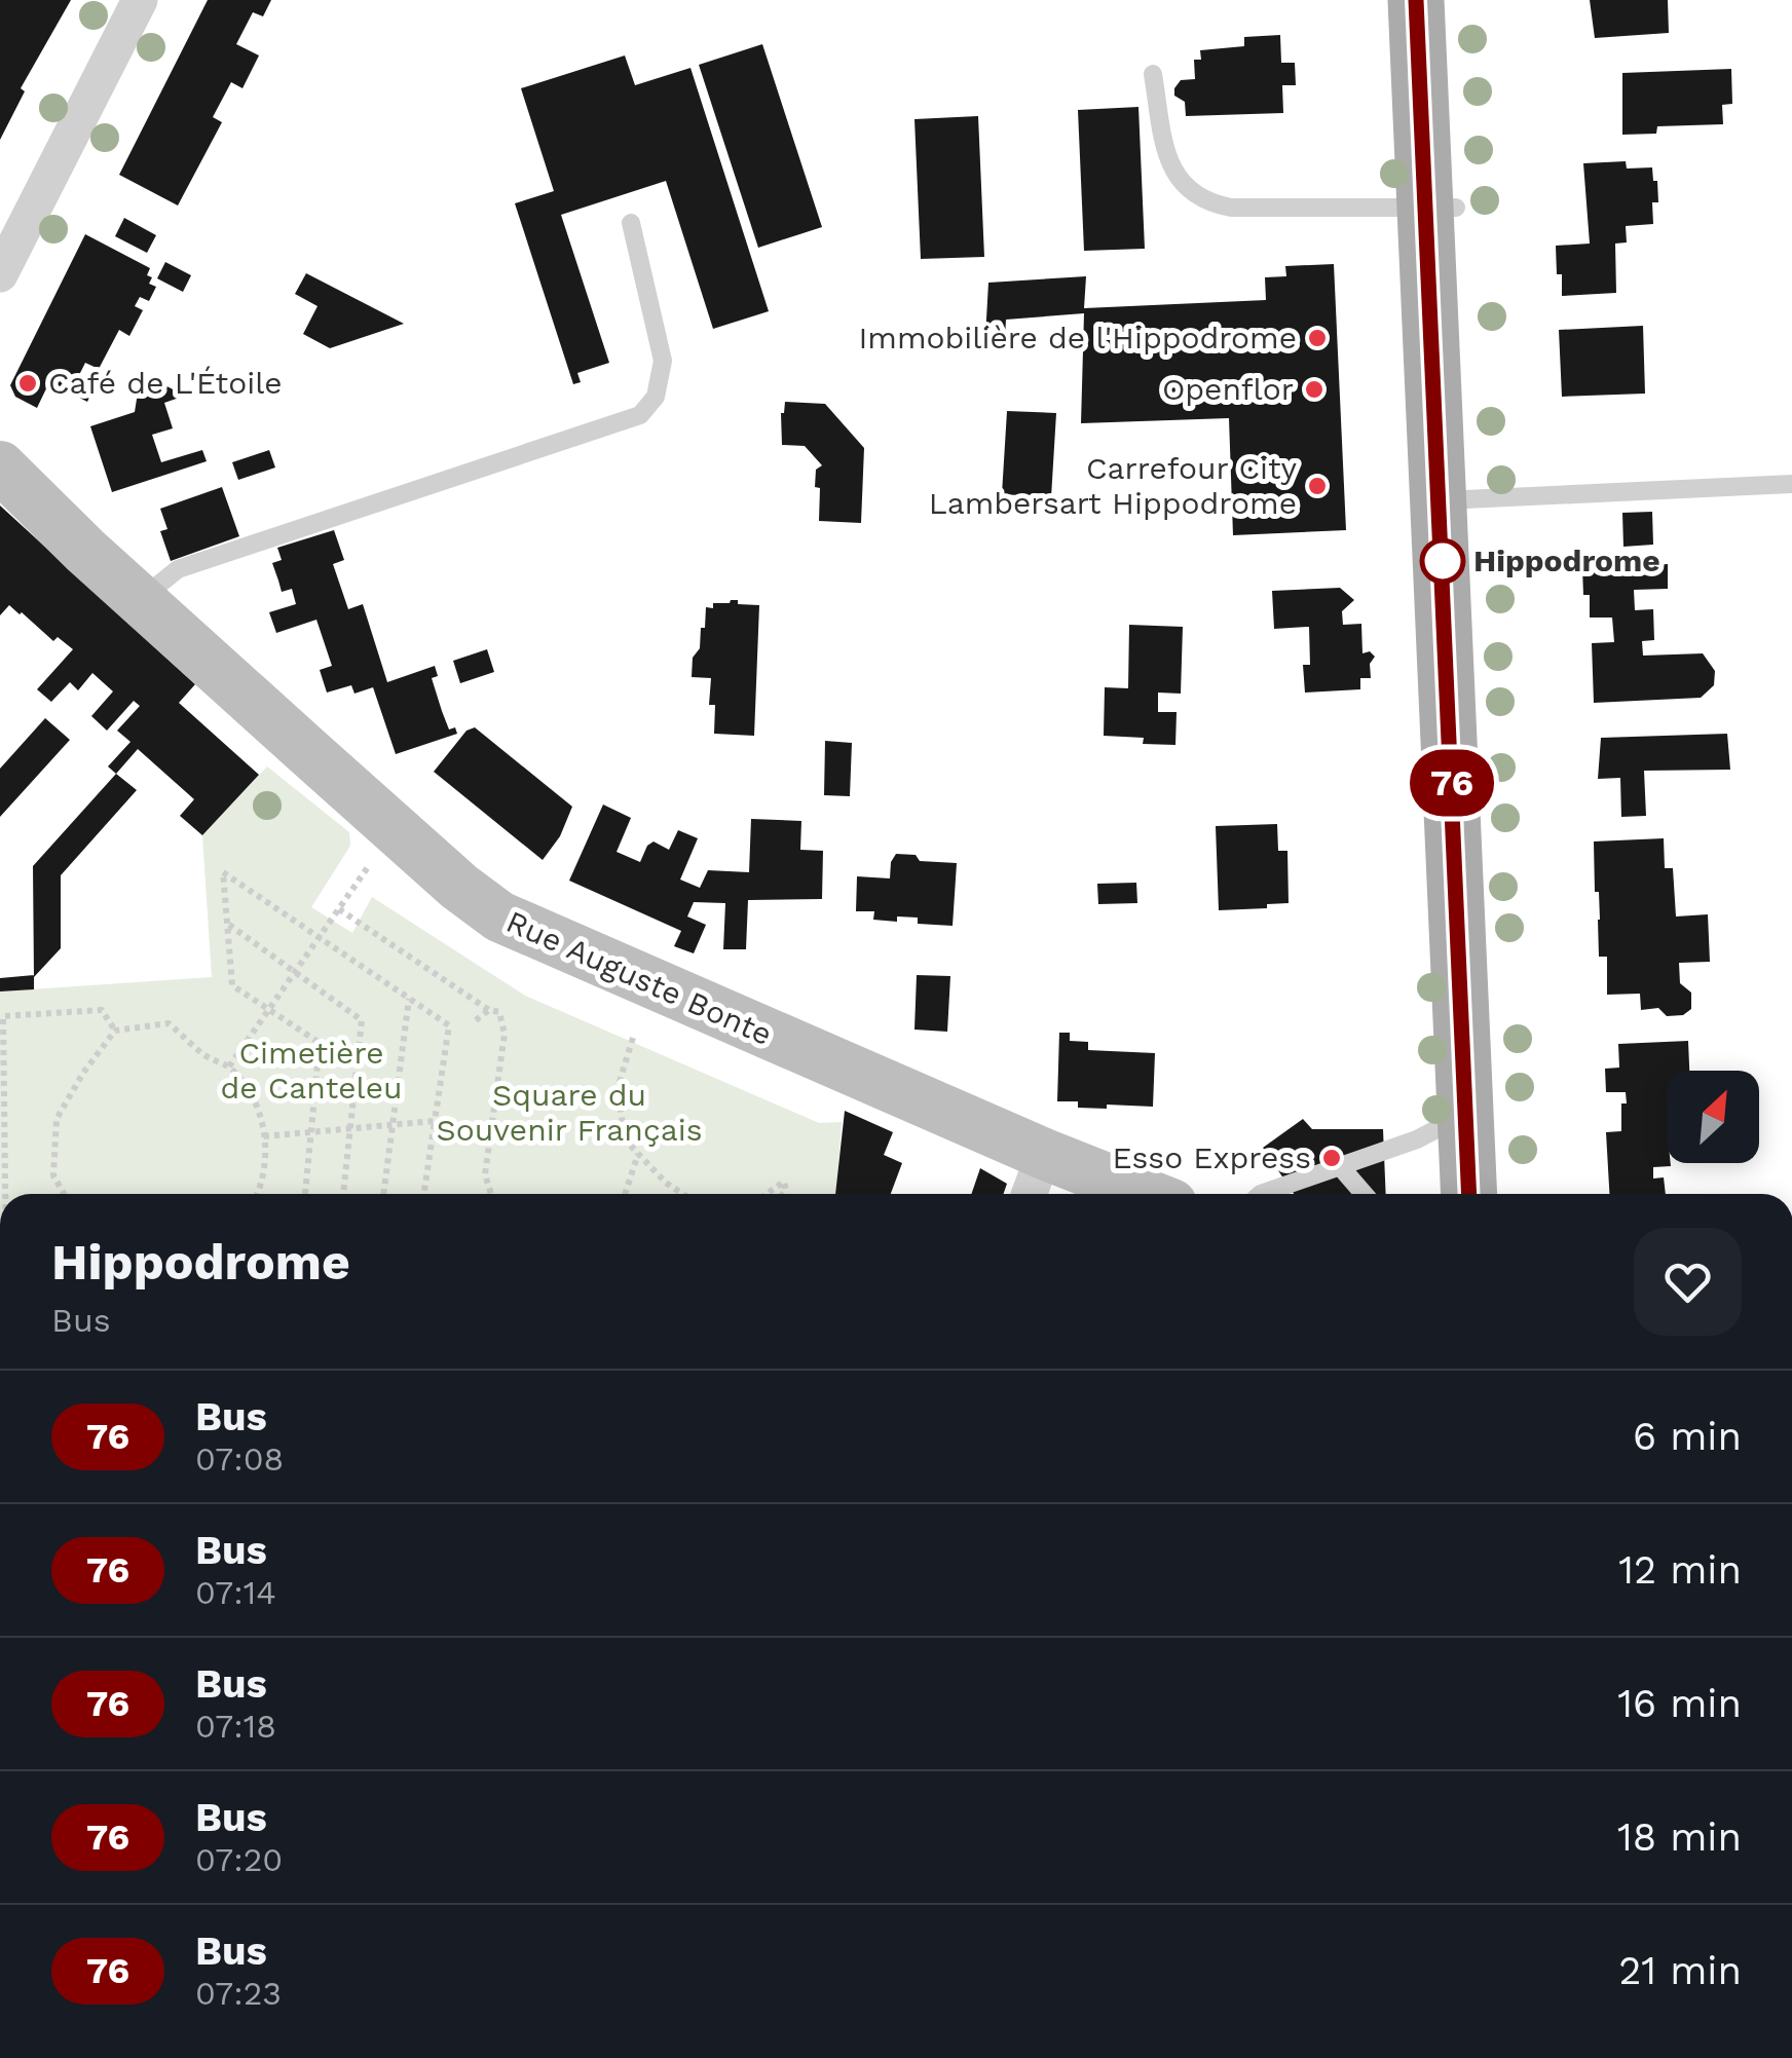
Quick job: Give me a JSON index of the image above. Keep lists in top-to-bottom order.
{
  "streets": {
    "street": ["Rue Auguste Bonte"]
  },
  "parks": ["Cimetière de Canteleu", "Square du Souvenir Français"],
  "places": [
    "Immobilière de l'Hippodrome",
    "Café de L'Étoile",
    "Openflor",
    "Carrefour City Lambersart Hippodrome",
    "Hippodrome",
    "Esso Express"
  ],
  "lines": ["bus line 76"],
  "north": "top right",
  "page": {
    "on_map": "76",
    "heading": ["Hippodrome", "Bus"],
    "list": [
      {
        "mark": "76",
        "name": "Bus",
        "note": "07:08",
        "value": "6 min"
      },
      {
        "mark": "76",
        "name": "Bus",
        "note": "07:14",
        "value": "12 min"
      },
      {
        "mark": "76",
        "name": "Bus",
        "note": "07:18",
        "value": "16 min"
      },
      {
        "mark": "76",
        "name": "Bus",
        "note": "07:20",
        "value": "18 min"
      },
      {
        "mark": "76",
        "name": "Bus",
        "note": "07:23",
        "value": "21 min"
      }
    ]
  }
}
